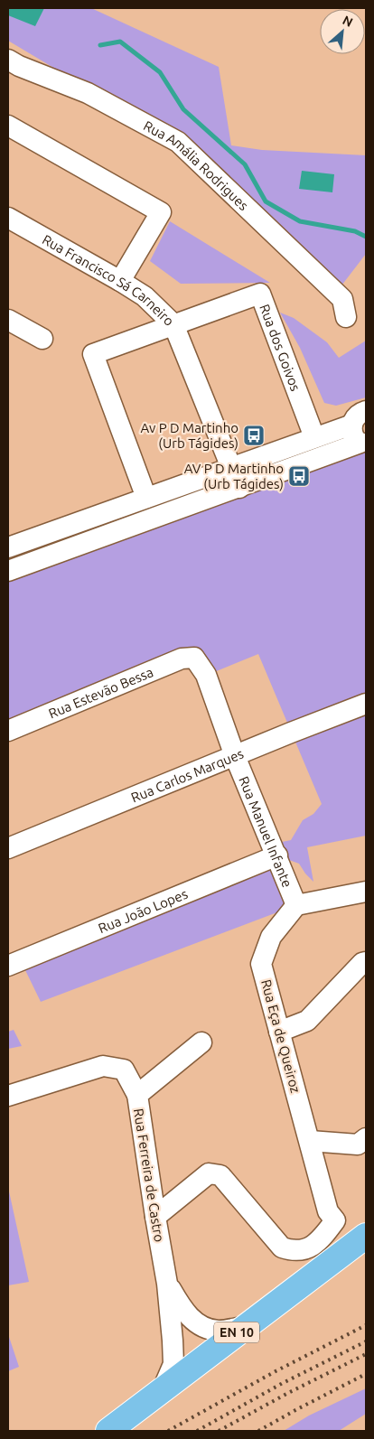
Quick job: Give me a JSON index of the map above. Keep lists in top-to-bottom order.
{
  "streets": {
    "main road": ["EN 10"],
    "street": [
      "Rua Amália Rodrigues",
      "Rua Francisco Sá Carneiro",
      "Rua dos Goivos",
      "Rua Estevão Bessa",
      "Rua Carlos Marques",
      "Rua Manuel Infante",
      "Rua João Lopes",
      "Rua Eça de Queiroz",
      "Rua Ferreira de Castro"
    ]
  },
  "crossings": [
    ["Rua Francisco Sá Carneiro", "Rua dos Goivos"],
    ["Rua Estevão Bessa", "Rua Manuel Infante"],
    ["Rua Carlos Marques", "Rua Manuel Infante"],
    ["Rua Manuel Infante", "Rua João Lopes"],
    ["Rua Manuel Infante", "Rua Eça de Queiroz"],
    ["Rua Eça de Queiroz", "Rua Ferreira de Castro"],
    ["Rua Ferreira de Castro", "EN 10"]
  ],
  "places": {
    "bus stop": ["Av P D Martinho (Urb Tágides)", "AV P D Martinho (Urb Tágides)"]
  },
  "north": "top right"
}
